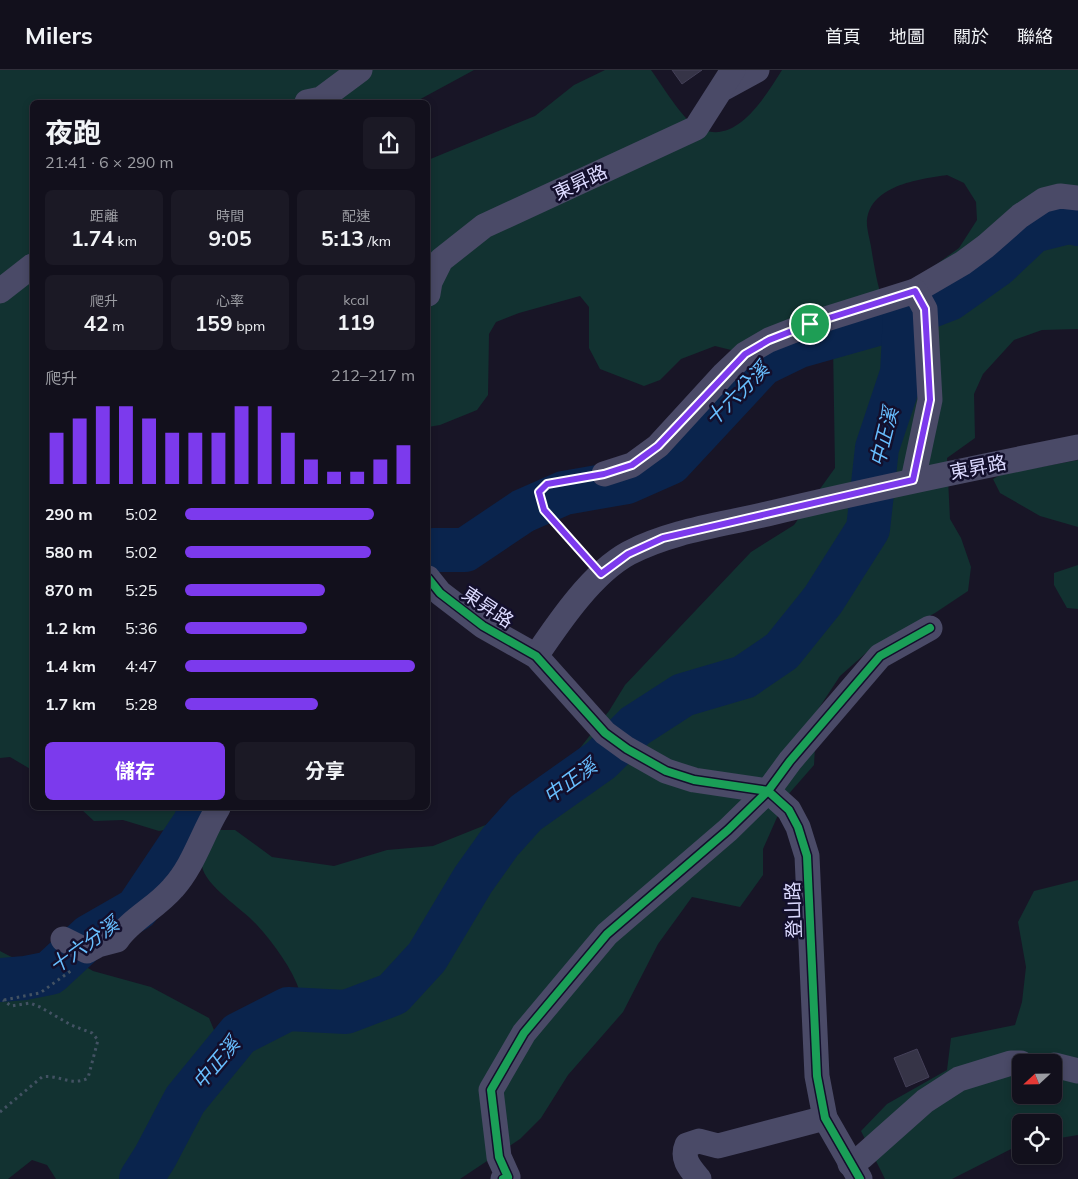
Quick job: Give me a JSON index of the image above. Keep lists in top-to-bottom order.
{
  "streets": {
    "street": ["東昇路", "登山路"]
  },
  "water": ["十六分溪", "中正溪"],
  "north": "left",
  "page": {
    "header": "Milers",
    "nav": [
      "首頁",
      "地圖",
      "關於",
      "聯絡"
    ],
    "heading": ["夜跑", "21:41 · 6 × 290 m"],
    "stats": [
      ["距離", "1.74 km"],
      ["時間", "9:05"],
      ["配速", "5:13 /km"],
      ["爬升", "42 m"],
      ["心率", "159 bpm"],
      ["kcal", "119"]
    ],
    "chart": ["爬升", "212–217 m"],
    "list": [
      {
        "name": "290 m",
        "note": "5:02"
      },
      {
        "name": "580 m",
        "note": "5:02"
      },
      {
        "name": "870 m",
        "note": "5:25"
      },
      {
        "name": "1.2 km",
        "note": "5:36"
      },
      {
        "name": "1.4 km",
        "note": "4:47"
      },
      {
        "name": "1.7 km",
        "note": "5:28"
      }
    ],
    "buttons": ["儲存", "分享"]
  }
}
